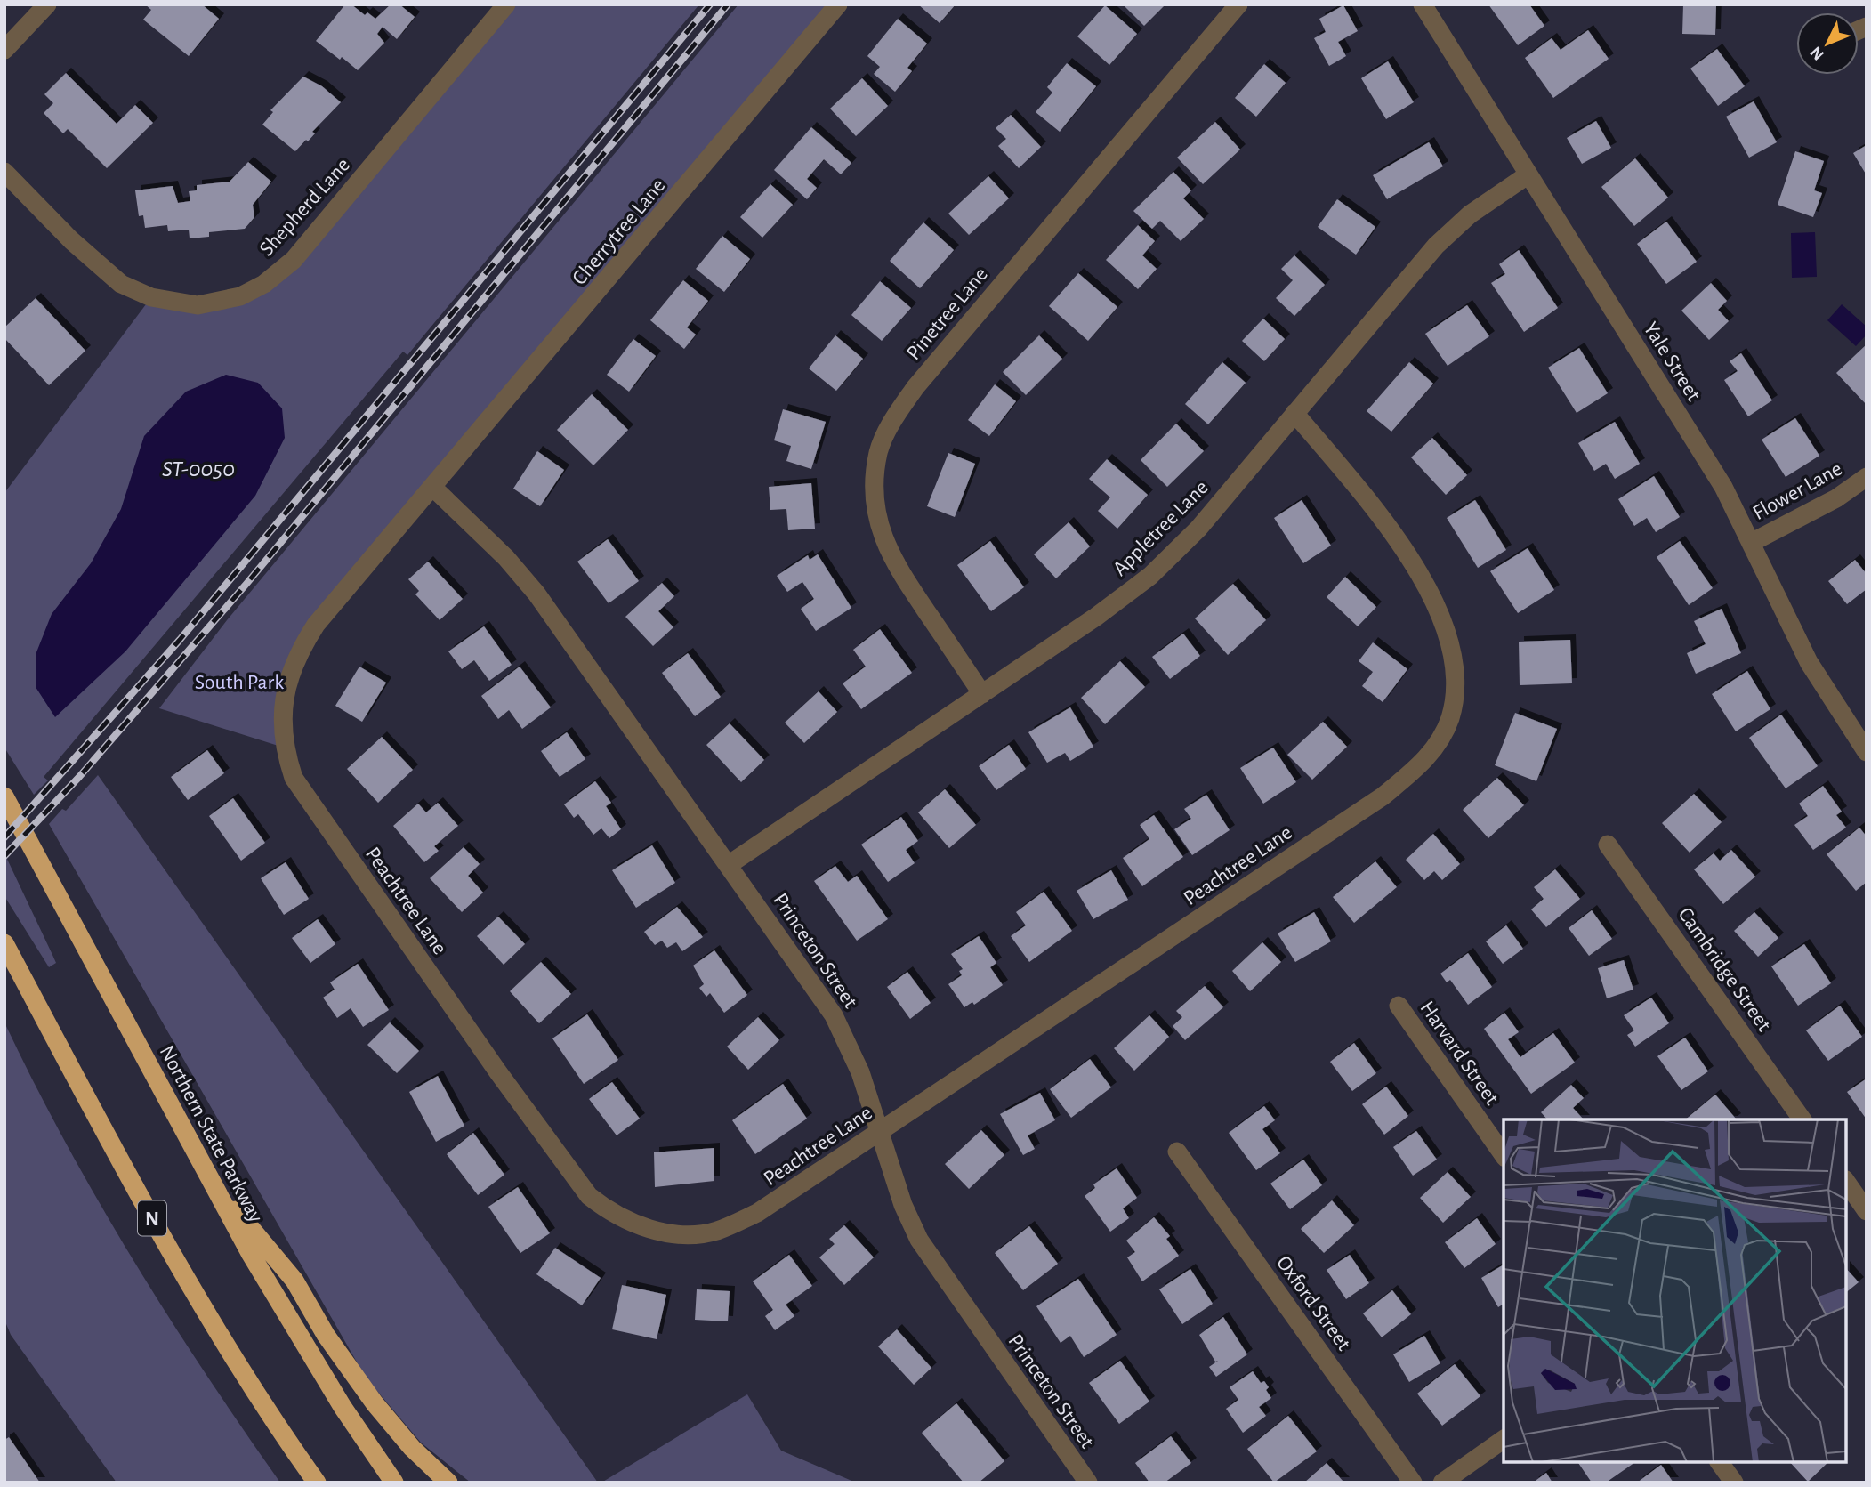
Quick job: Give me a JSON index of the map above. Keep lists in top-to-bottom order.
{
  "streets": {
    "highway": ["Northern State Parkway", "N"],
    "street": [
      "Shepherd Lane",
      "Cherrytree Lane",
      "Pinetree Lane",
      "Yale Street",
      "Flower Lane",
      "Appletree Lane",
      "Peachtree Lane",
      "Princeton Street",
      "Cambridge Street",
      "Harvard Street",
      "Oxford Street"
    ]
  },
  "crossings": [
    ["Cherrytree Lane", "Peachtree Lane"],
    ["Cherrytree Lane", "Princeton Street"],
    ["Pinetree Lane", "Appletree Lane"],
    ["Yale Street", "Flower Lane"],
    ["Yale Street", "Appletree Lane"],
    ["Appletree Lane", "Peachtree Lane"],
    ["Appletree Lane", "Princeton Street"],
    ["Peachtree Lane", "Princeton Street"]
  ],
  "water": ["ST-0050"],
  "parks": ["South Park"],
  "north": "bottom left"
}
